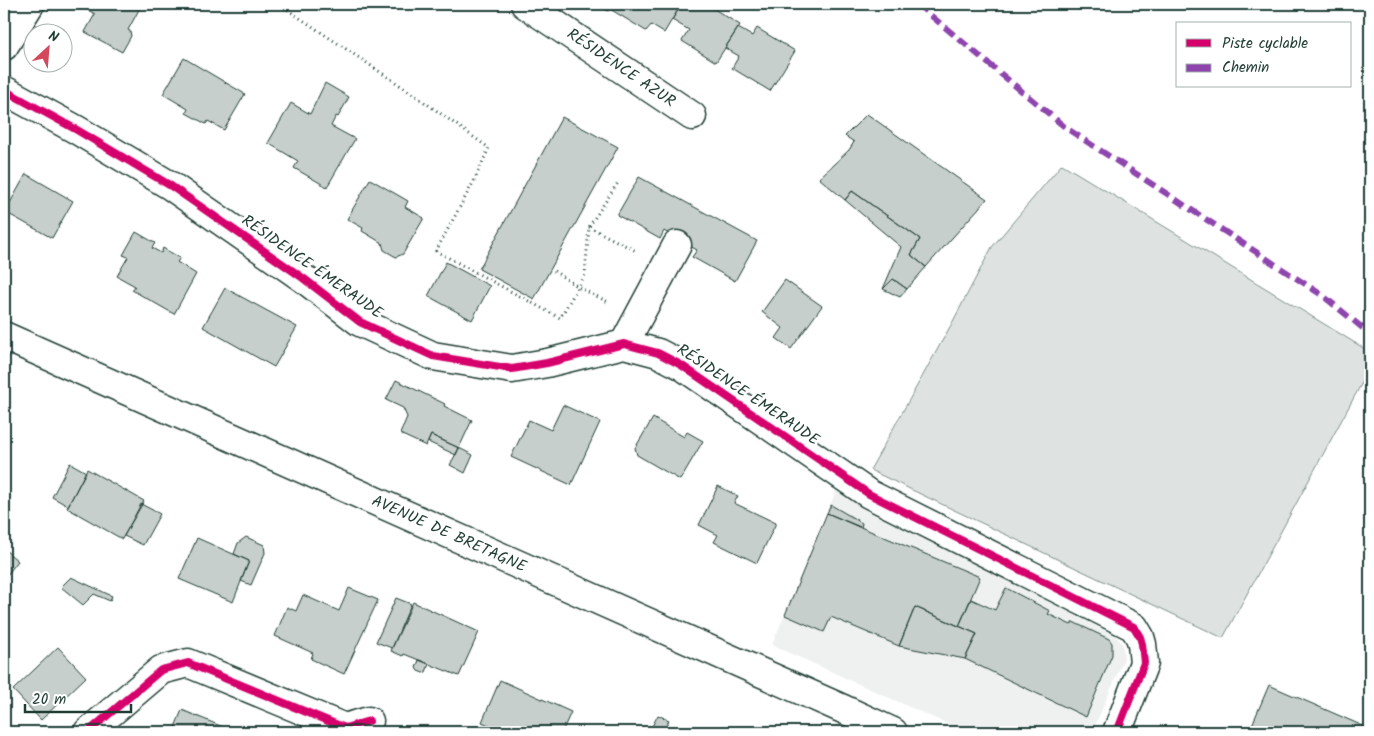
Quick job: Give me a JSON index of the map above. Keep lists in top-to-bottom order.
{
  "streets": {
    "street": ["RÉSIDENCE AZUR", "RÉSIDENCE ÉMERAUDE", "AVENUE DE BRETAGNE"]
  },
  "legend": ["Piste cyclable", "Chemin"],
  "scale_bar": "20 m",
  "north": "top right"
}
